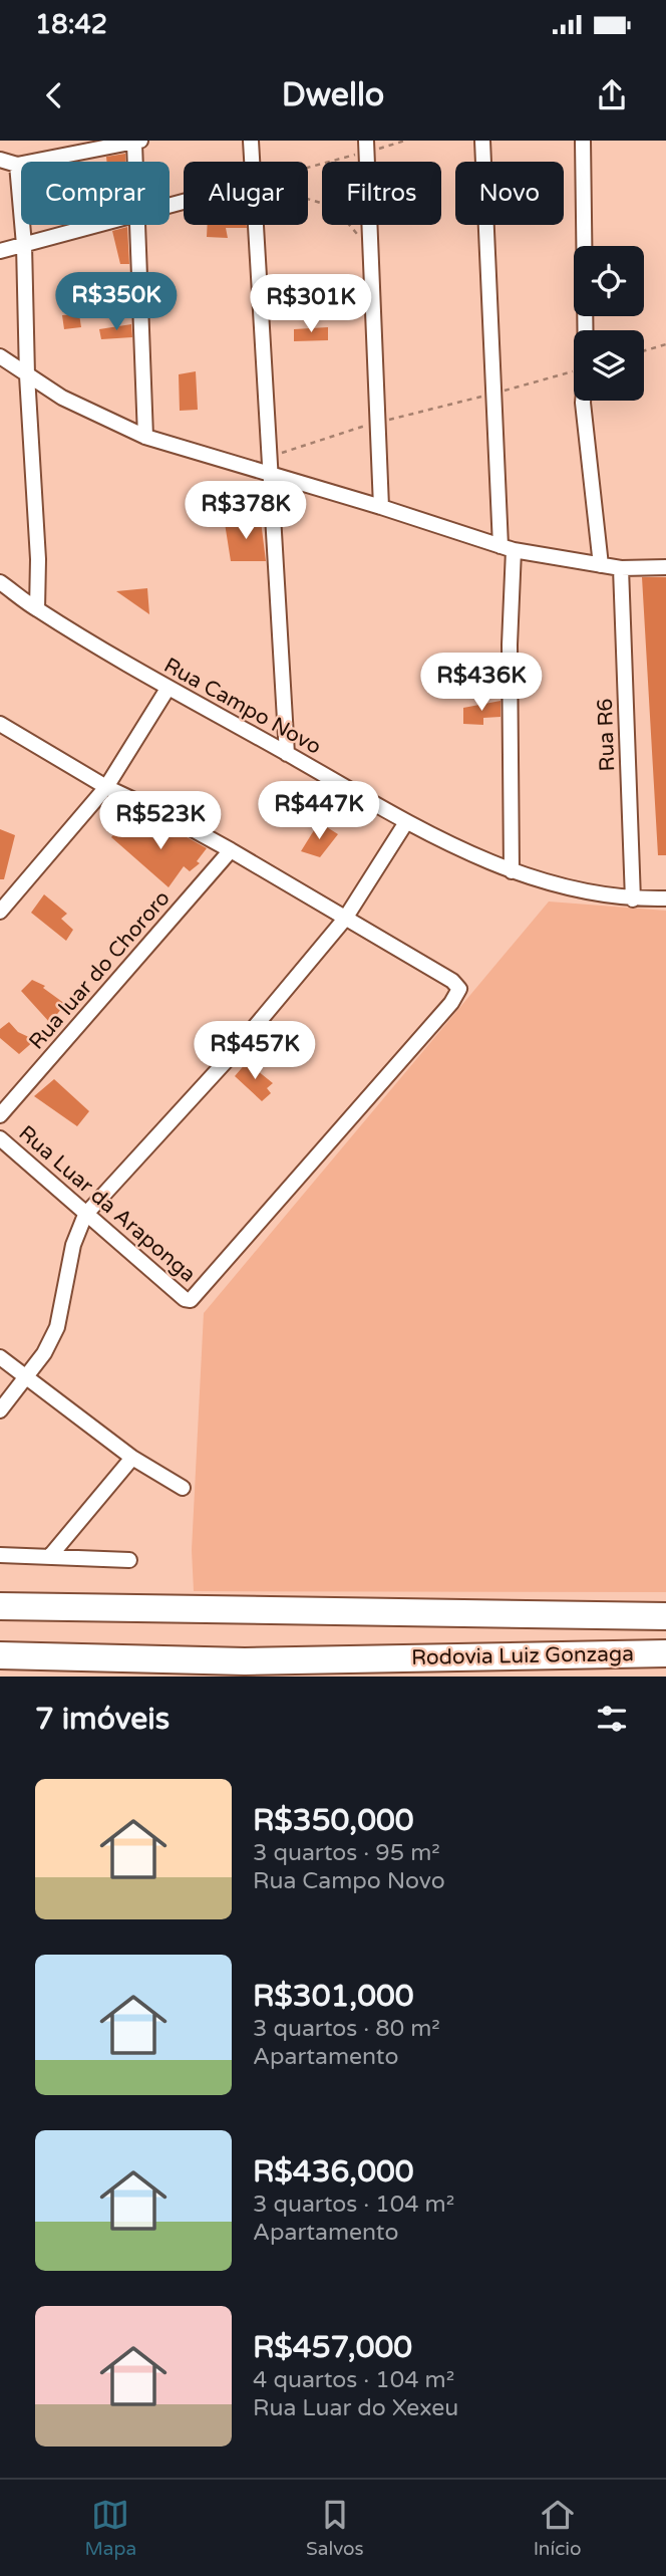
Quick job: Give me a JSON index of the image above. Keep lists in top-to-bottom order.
{
  "streets": {
    "highway": ["Rodovia Luiz Gonzaga"],
    "street": [
      "Rua Campo Novo",
      "Rua R6",
      "Rua luar do Chororo",
      "Rua Luar da Araponga"
    ]
  },
  "crossings": [
    ["Rua Campo Novo", "Rua R6"]
  ],
  "page": {
    "status": "18:42",
    "header": "Dwello",
    "chip": [
      "Comprar",
      "Alugar",
      "Filtros",
      "Novo"
    ],
    "price": [
      "R$350K",
      "R$301K",
      "R$378K",
      "R$436K",
      "R$447K",
      "R$523K",
      "R$457K"
    ],
    "heading": "7 imóveis",
    "list": [
      {
        "name": "R$350,000",
        "note": "3 quartos · 95 m² · Rua Campo Novo"
      },
      {
        "name": "R$301,000",
        "note": "3 quartos · 80 m² · Apartamento"
      },
      {
        "name": "R$436,000",
        "note": "3 quartos · 104 m² · Apartamento"
      },
      {
        "name": "R$457,000",
        "note": "4 quartos · 104 m² · Rua Luar do Xexeu"
      }
    ],
    "tabs": ["Mapa", "Salvos", "Início"]
  }
}
